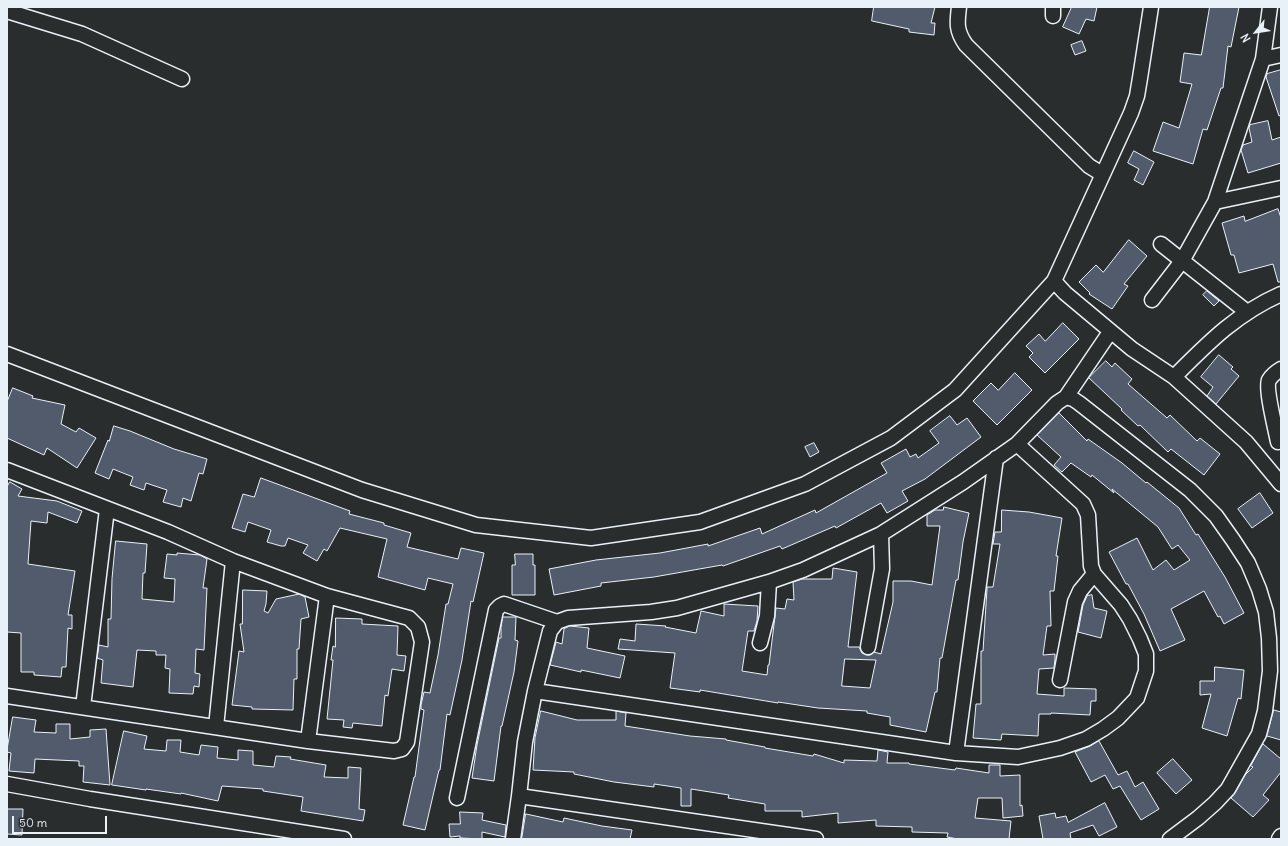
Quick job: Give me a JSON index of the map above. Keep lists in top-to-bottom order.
{
  "scale_bar": "50 m",
  "north": "bottom left"
}
